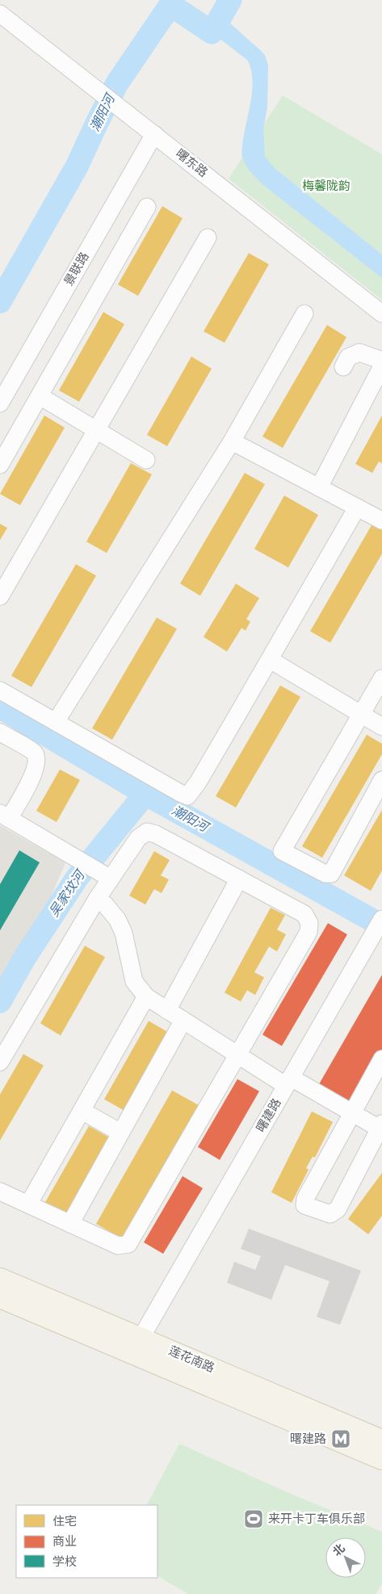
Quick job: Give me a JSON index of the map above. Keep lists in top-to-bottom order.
{
  "streets": {
    "main road": ["莲花南路"],
    "street": ["曙东路", "景联路", "曙建路"]
  },
  "crossings": [
    ["曙东路", "景联路"],
    ["曙建路", "莲花南路"]
  ],
  "water": ["潮阳河", "吴家坟河"],
  "parks": ["梅馨陇韵"],
  "places": {
    "metro station": ["曙建路"],
    "sports": ["来开卡丁车俱乐部"]
  },
  "legend": ["住宅", "商业", "学校"],
  "north": "top left"
}
